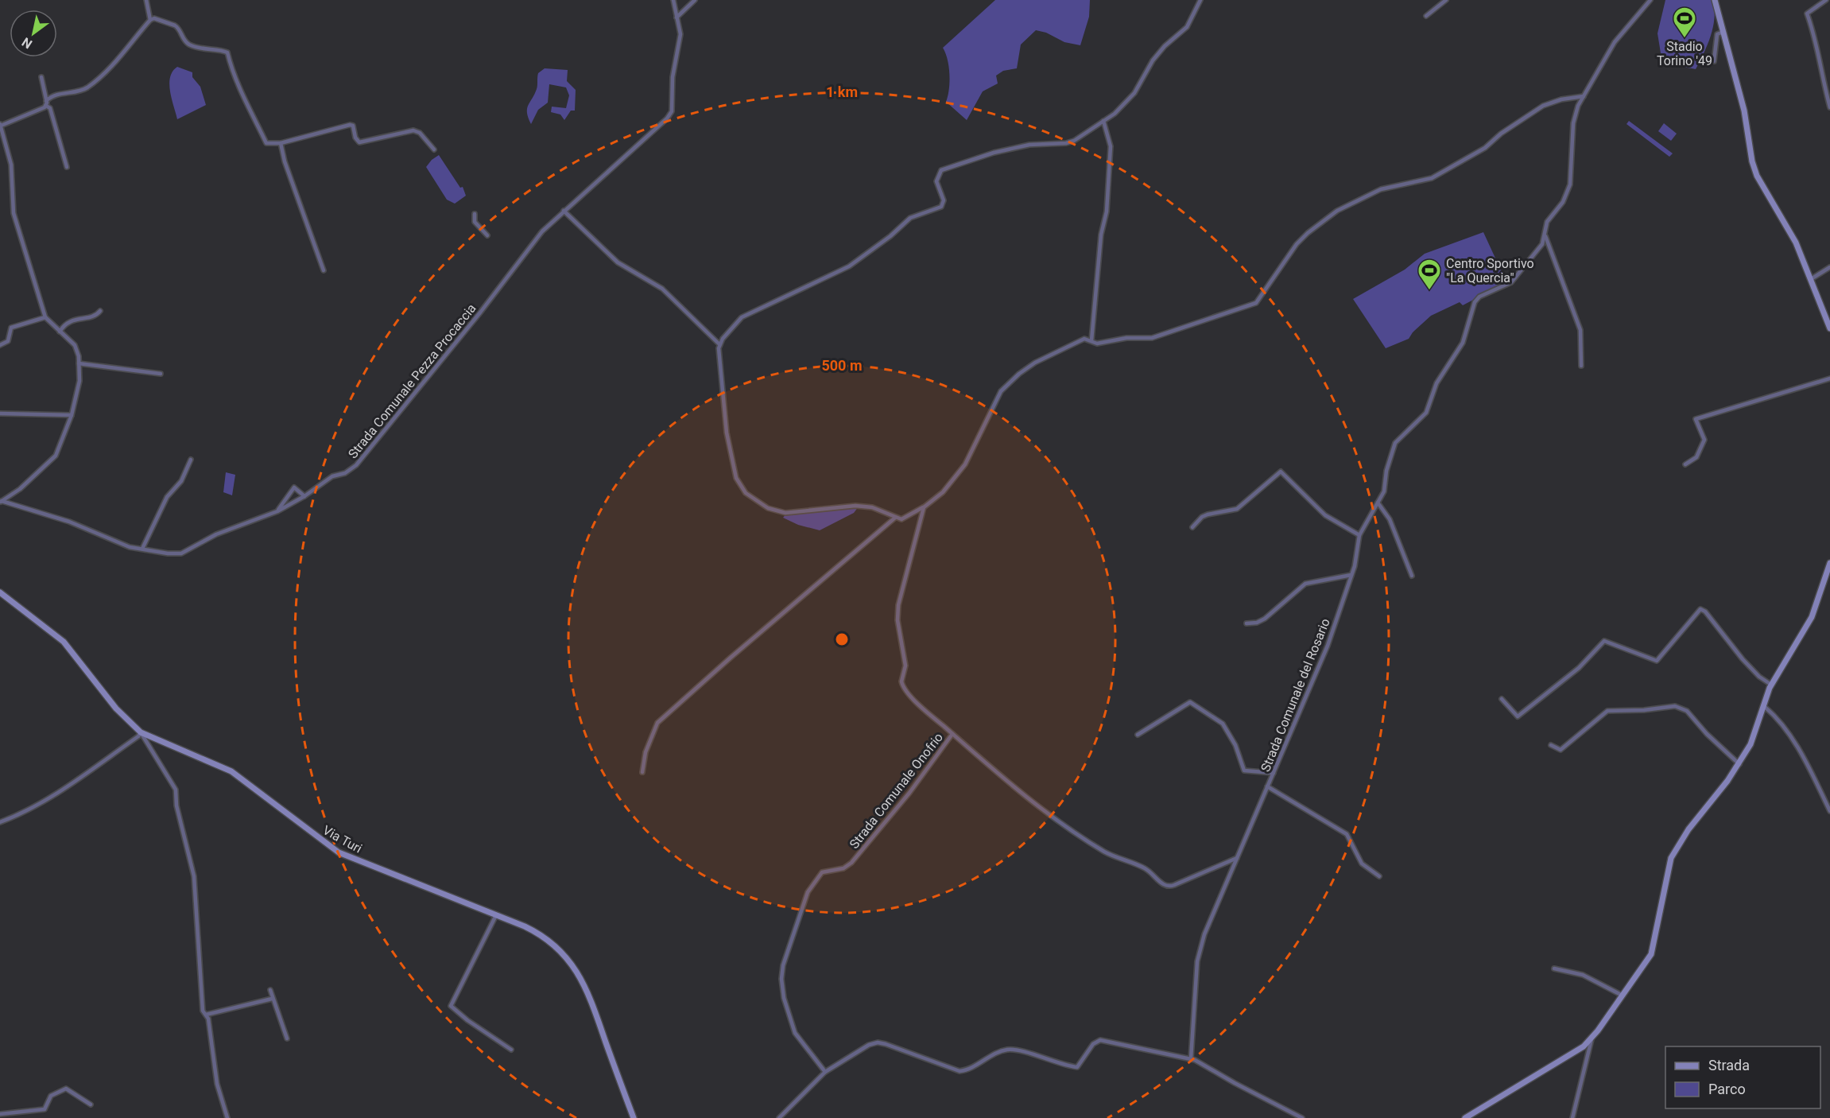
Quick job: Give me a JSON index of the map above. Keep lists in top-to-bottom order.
{
  "streets": {
    "main road": ["Via Turi"],
    "street": ["Strada Comunale Pezza Procaccia", "Strada Comunale del Rosario", "Strada Comunale Onofrio"]
  },
  "places": {
    "sports": ["Stadio Torino '49", "Centro Sportivo \"La Quercia\""]
  },
  "legend": ["Strada", "Parco"],
  "north": "bottom left",
  "rings": ["1 km", "500 m"]
}
